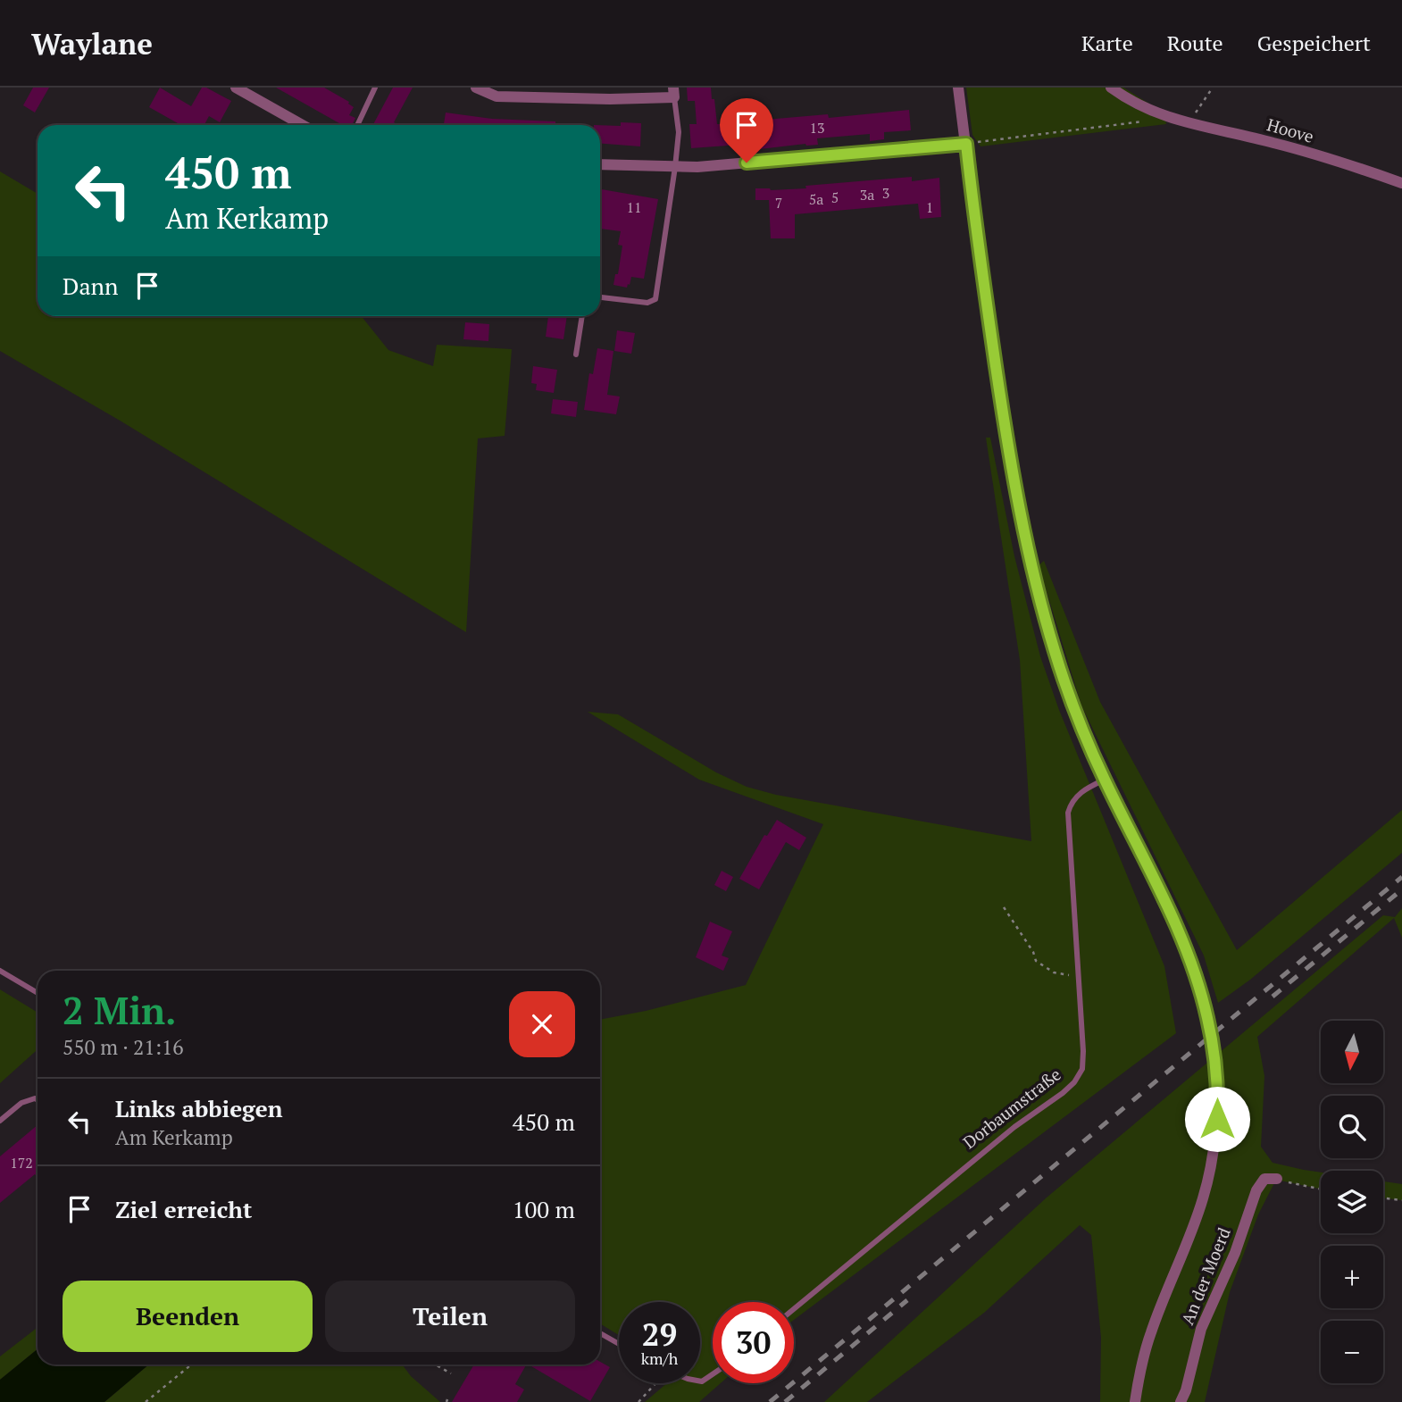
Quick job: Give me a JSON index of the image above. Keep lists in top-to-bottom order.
{
  "streets": {
    "street": ["Hoove", "An der Moerd"],
    "lane": ["Dorbaumstraße"]
  },
  "house_numbers": [
    "13",
    "3",
    "3a",
    "5",
    "5a",
    "7",
    "11",
    "1",
    "172"
  ],
  "north": "bottom",
  "page": {
    "header": "Waylane",
    "nav": ["Karte", "Route", "Gespeichert"],
    "turn": ["450 m", "Am Kerkamp"],
    "then": "Dann",
    "heading": ["2 Min.", "550 m · 21:16"],
    "map_buttons": ["+", "−"],
    "list": [
      {
        "name": "Links abbiegen",
        "note": "Am Kerkamp",
        "value": "450 m"
      },
      {
        "name": "Ziel erreicht",
        "value": "100 m"
      }
    ],
    "buttons": ["Beenden", "Teilen"],
    "speed": "29 km/h",
    "limit": "30"
  }
}
